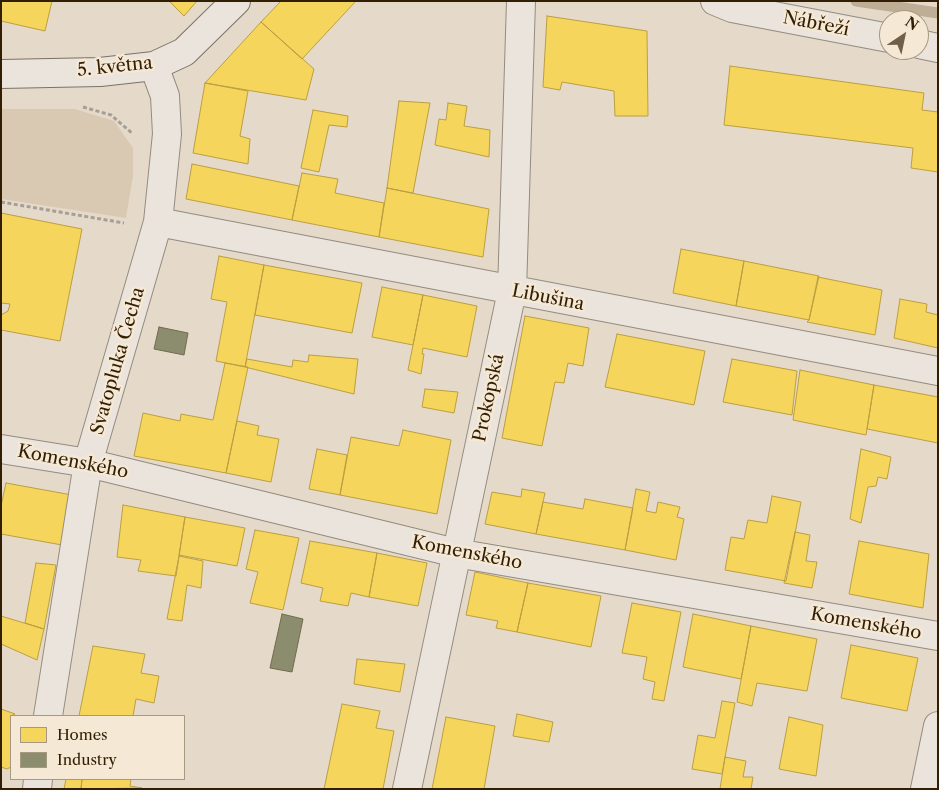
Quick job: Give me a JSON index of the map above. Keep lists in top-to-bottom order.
{
  "streets": {
    "street": [
      "Nábřeží",
      "5. května",
      "Libušina",
      "Svatopluka Čecha",
      "Prokopská",
      "Komenského"
    ]
  },
  "crossings": [
    ["5. května", "Svatopluka Čecha"],
    ["Libušina", "Svatopluka Čecha"],
    ["Libušina", "Prokopská"],
    ["Svatopluka Čecha", "Komenského"],
    ["Prokopská", "Komenského"]
  ],
  "legend": ["Homes", "Industry"],
  "north": "top right"
}
